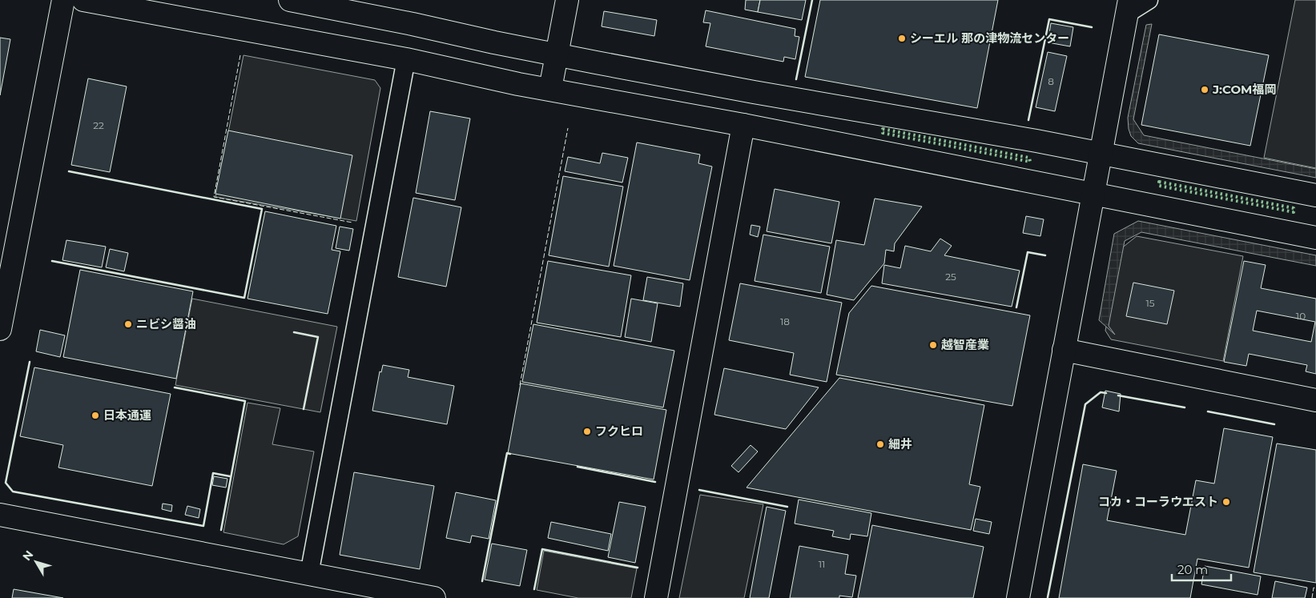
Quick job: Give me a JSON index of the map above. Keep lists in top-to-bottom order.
{
  "places": [
    "シーエル 那の津物流センター",
    "J:COM福岡",
    "ニビシ醤油",
    "越智産業",
    "日本通運",
    "フクヒロ",
    "細井",
    "コカ・コーラウエスト"
  ],
  "house_numbers": [
    "8",
    "22",
    "25",
    "15",
    "10",
    "18",
    "11"
  ],
  "scale_bar": "20 m",
  "north": "top left"
}
